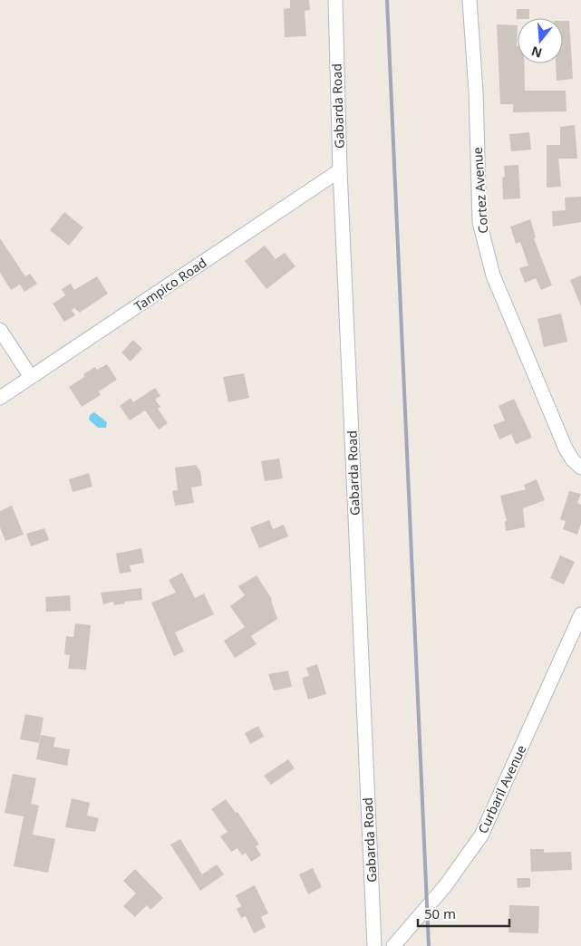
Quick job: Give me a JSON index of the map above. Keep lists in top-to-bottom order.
{
  "streets": {
    "street": [
      "Gabarda Road",
      "Cortez Avenue",
      "Tampico Road",
      "Curbaril Avenue"
    ]
  },
  "crossings": [
    ["Gabarda Road", "Tampico Road"]
  ],
  "scale_bar": "50 m",
  "north": "bottom"
}
